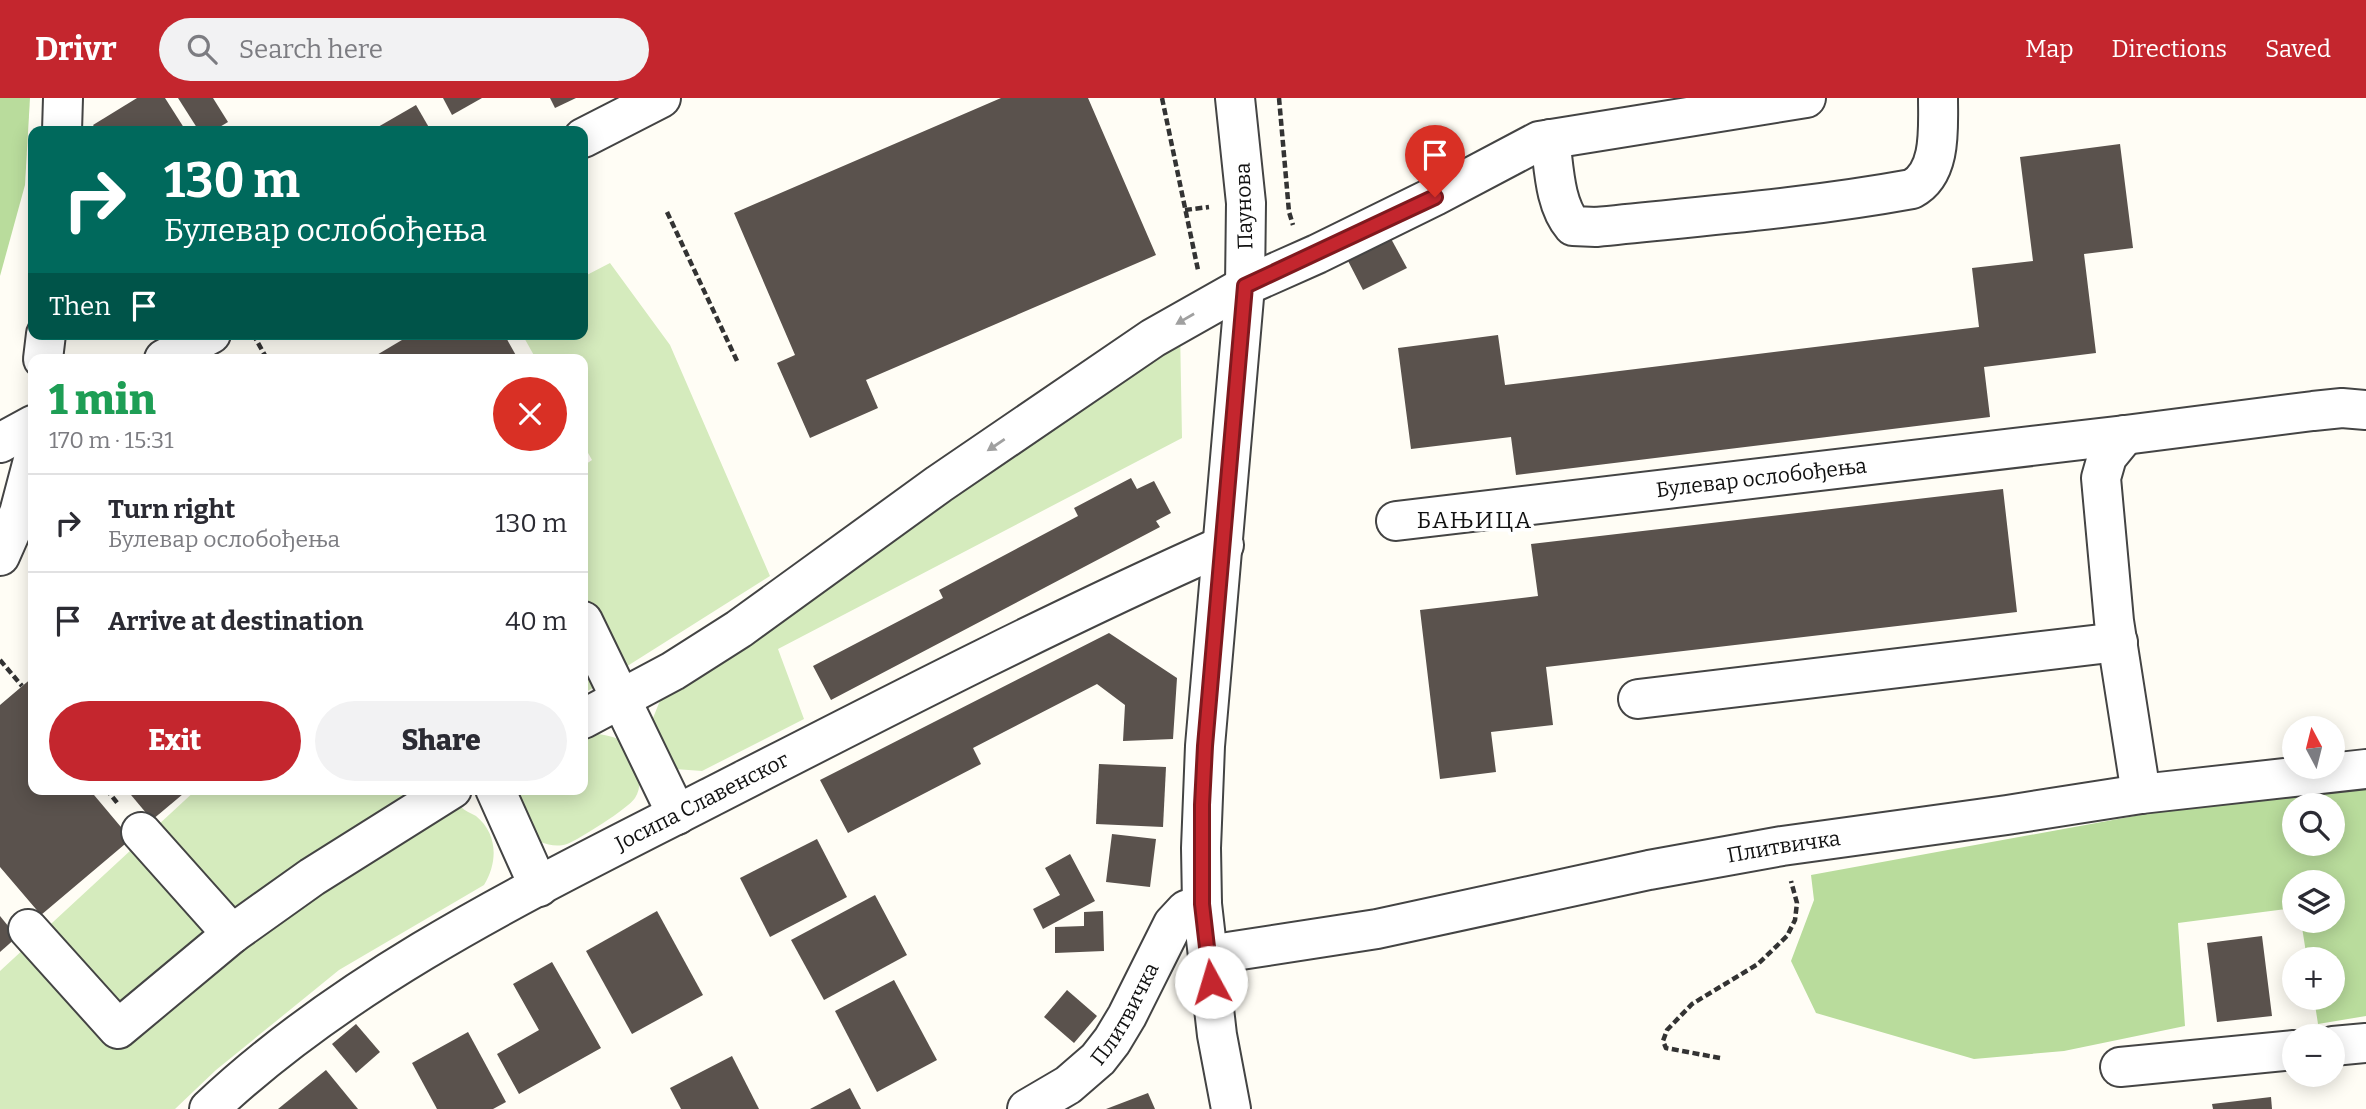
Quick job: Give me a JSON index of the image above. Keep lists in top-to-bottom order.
{
  "streets": {
    "street": [
      "Паунова",
      "Булевар ослобођења",
      "Јосипа Славенског",
      "Плитвичка"
    ]
  },
  "crossings": [
    ["Паунова", "Јосипа Славенског"],
    ["Паунова", "Плитвичка"]
  ],
  "districts": ["БАЊИЦА"],
  "north": "top",
  "page": {
    "header": "Drivr",
    "search": "Search here",
    "nav": ["Map", "Directions", "Saved"],
    "turn": ["130 m", "Булевар ослобођења"],
    "then": "Then",
    "heading": ["1 min", "170 m · 15:31"],
    "list": [
      {
        "name": "Turn right",
        "note": "Булевар ослобођења",
        "value": "130 m"
      },
      {
        "name": "Arrive at destination",
        "value": "40 m"
      }
    ],
    "buttons": ["Exit", "Share"],
    "map_buttons": ["+", "−"]
  }
}
